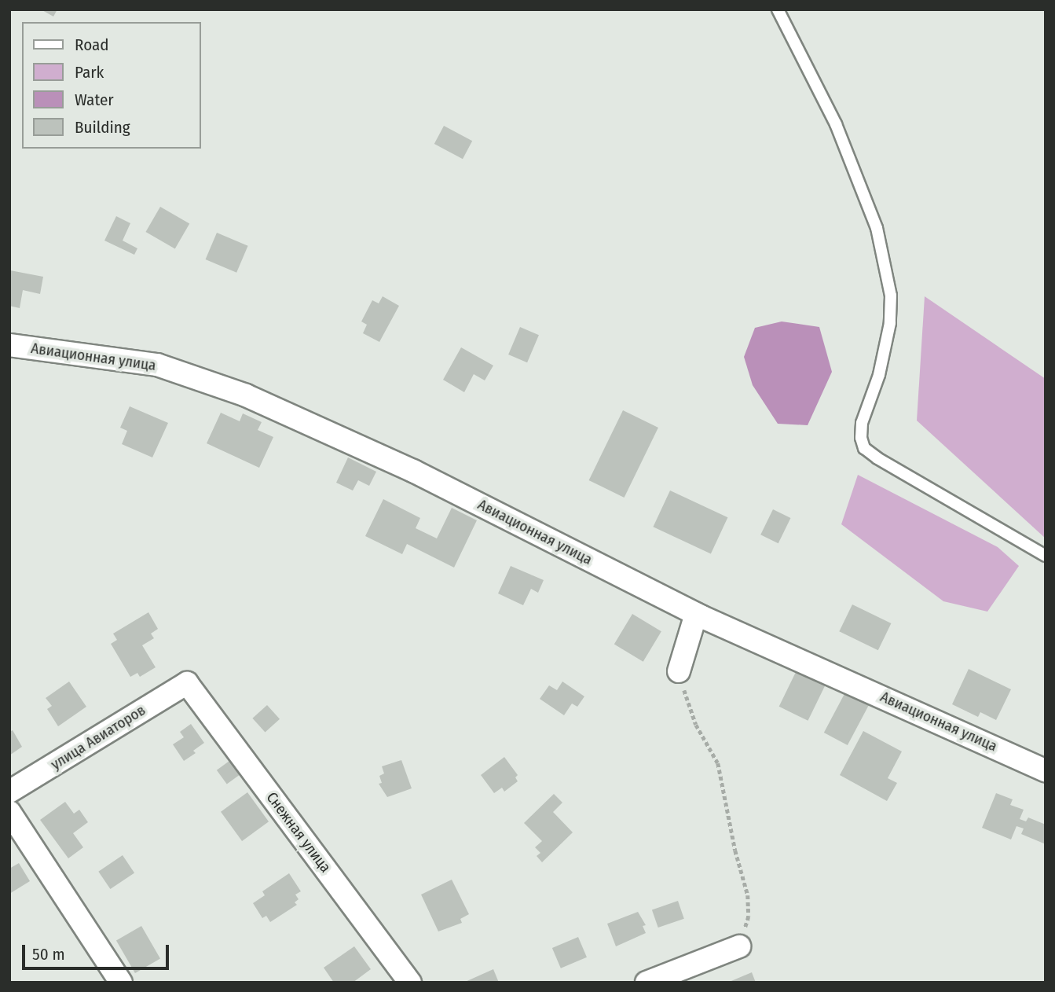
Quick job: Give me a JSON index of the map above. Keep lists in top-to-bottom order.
{
  "streets": {
    "street": ["Авиационная улица", "улица Авиаторов", "Снежная улица"]
  },
  "crossings": [
    ["улица Авиаторов", "Снежная улица"]
  ],
  "legend": [
    "Road",
    "Park",
    "Water",
    "Building"
  ],
  "scale_bar": "50 m"
}
